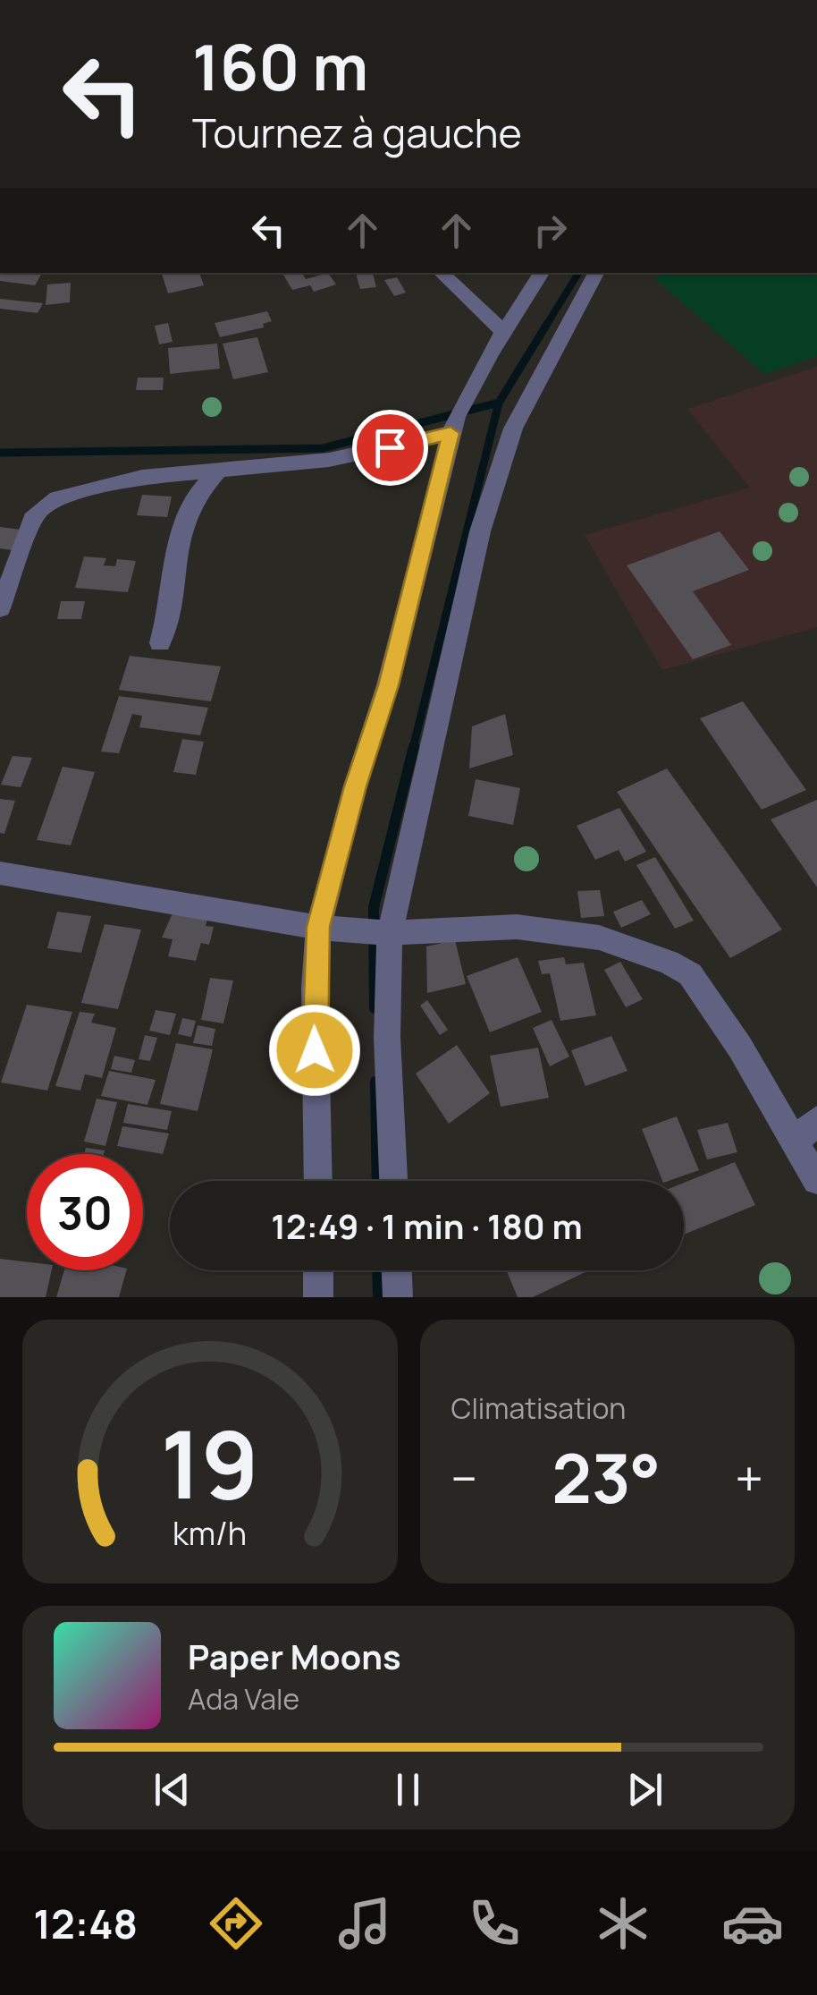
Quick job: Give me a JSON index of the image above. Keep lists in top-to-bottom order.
{
  "page": {
    "turn": ["160 m", "Tournez à gauche"],
    "limit": "30",
    "trip": "12:49 · 1 min · 180 m",
    "tile": "Climatisation",
    "heat": ["−", "23°", "+"],
    "song": ["Paper Moons", "Ada Vale"],
    "tabs": "12:48",
    "gauge": ["19", "km/h"]
  }
}
